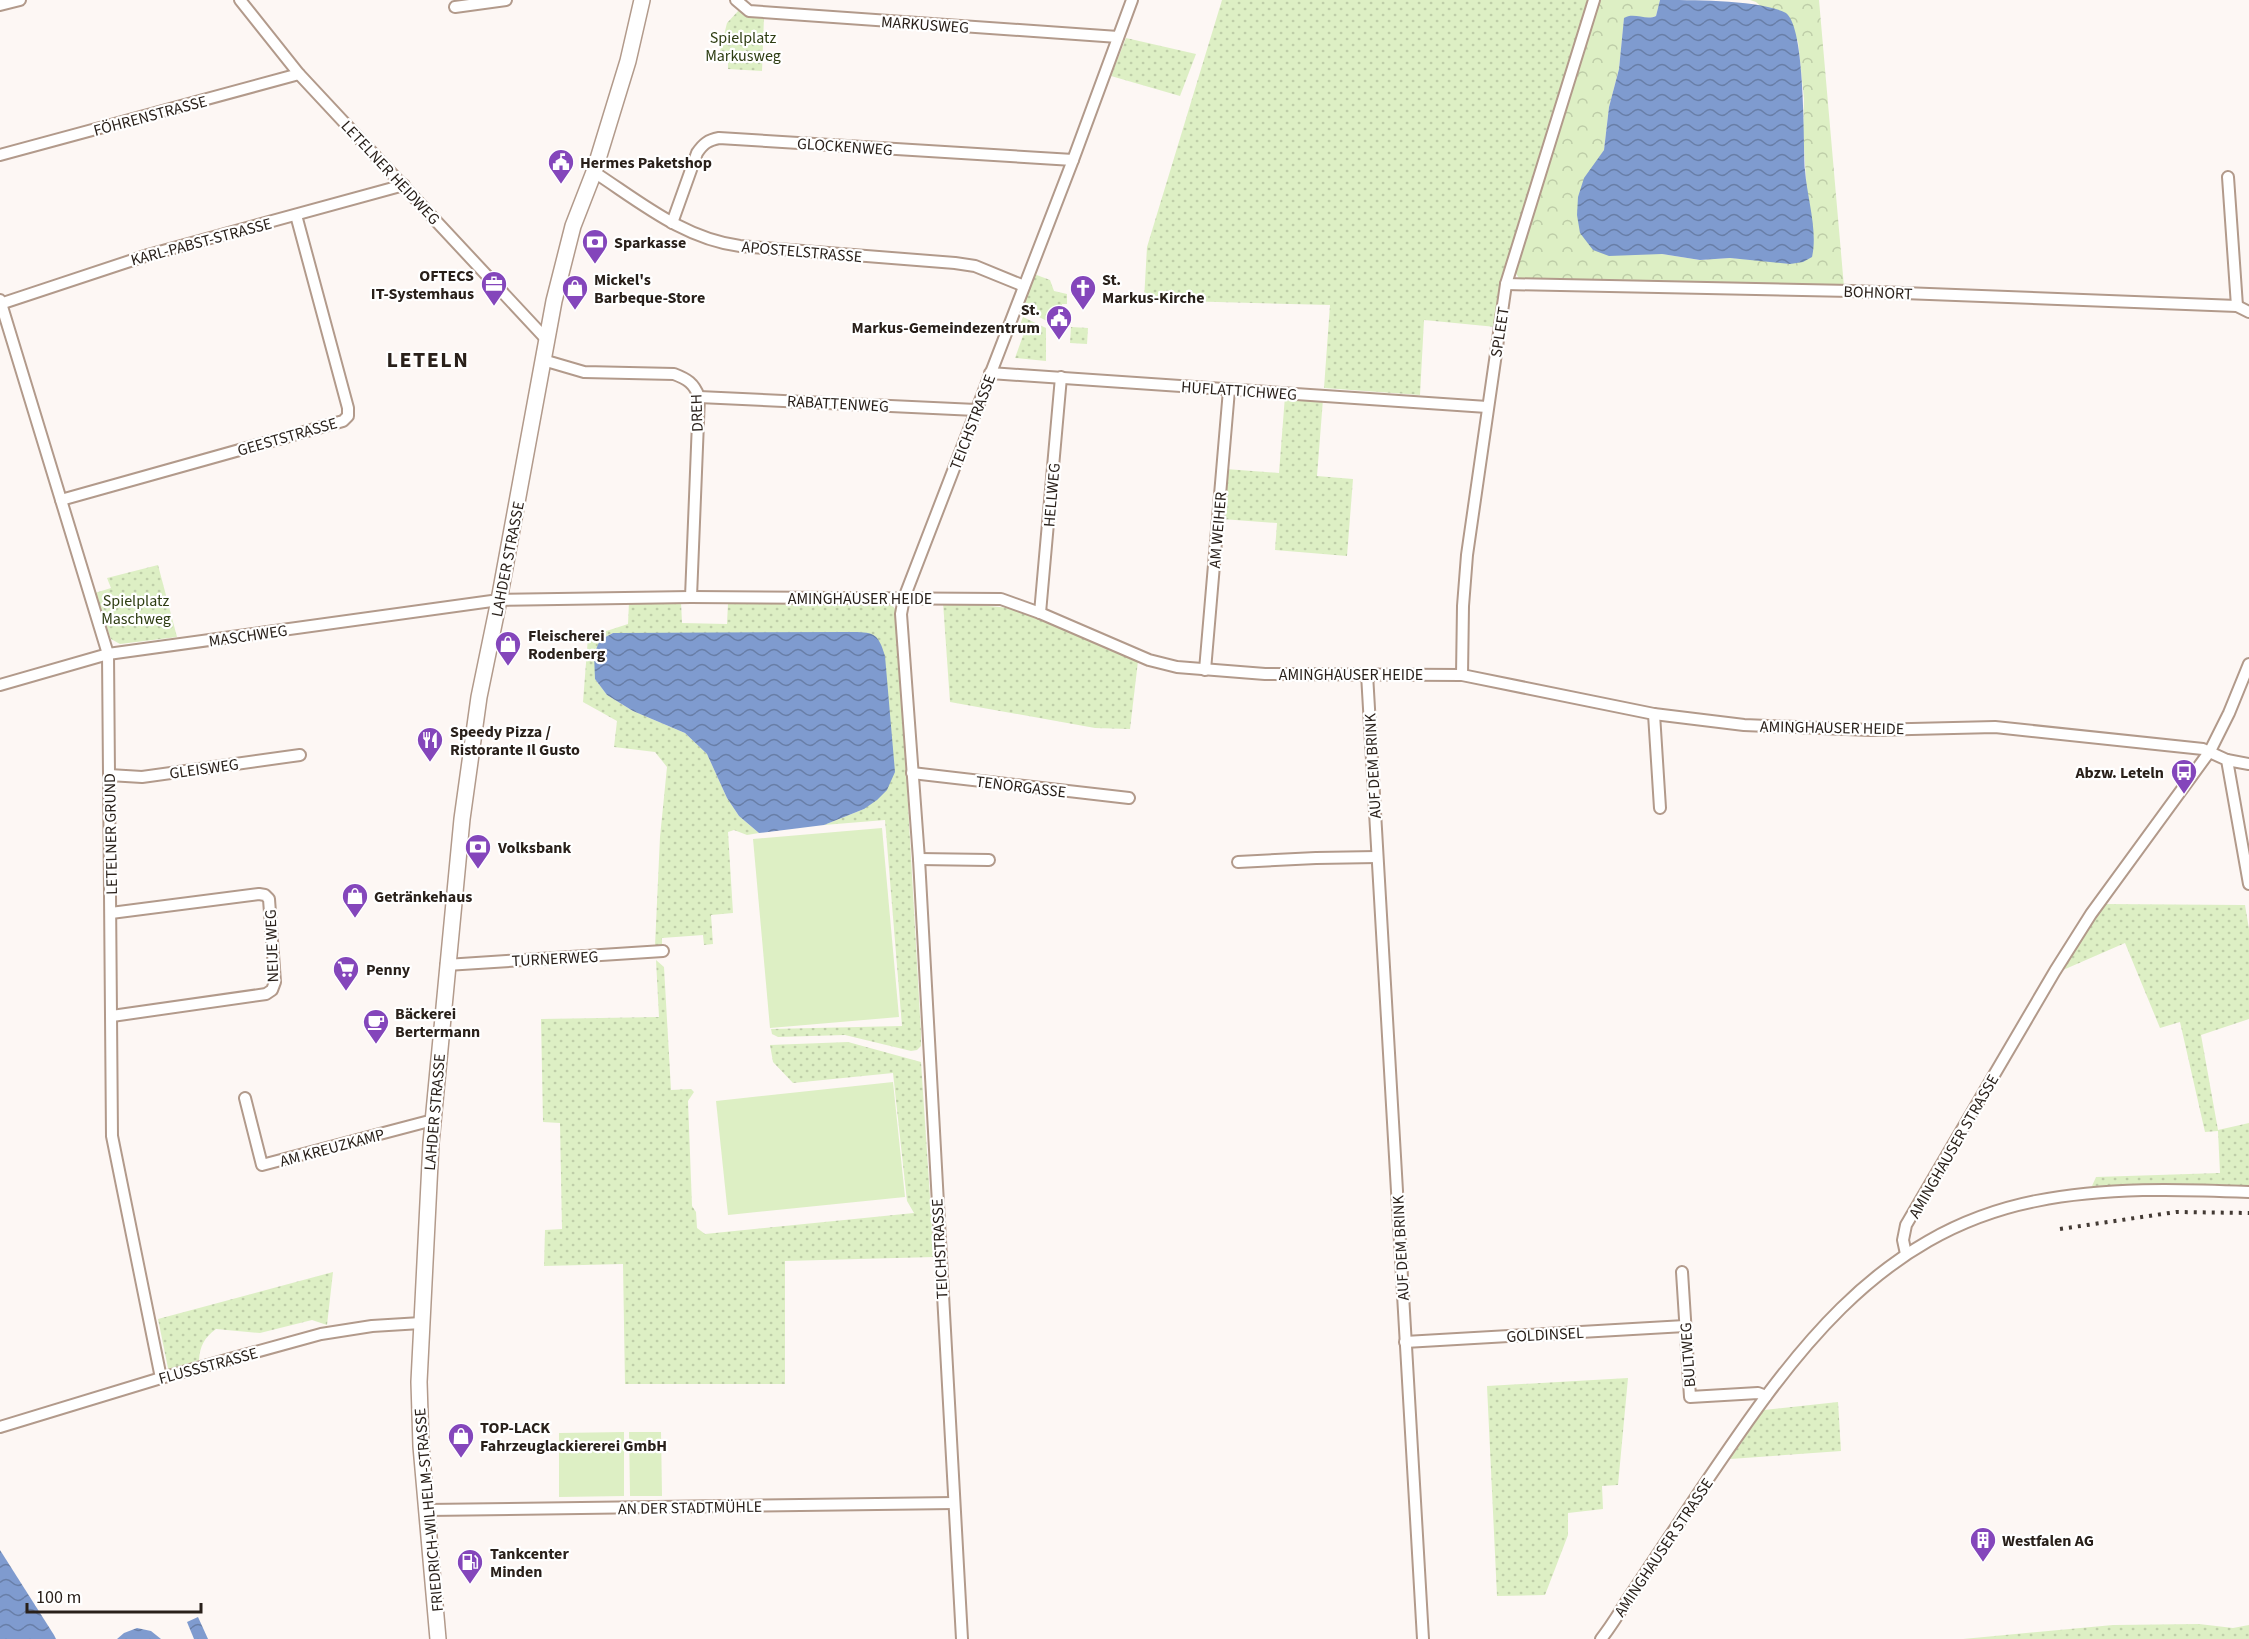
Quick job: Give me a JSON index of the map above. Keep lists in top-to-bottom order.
{
  "streets": {
    "street": [
      "MARKUSWEG",
      "FÖHRENSTRASSE",
      "GLOCKENWEG",
      "LETELNER HEIDWEG",
      "KARL-PABST-STRASSE",
      "APOSTELSTRASSE",
      "BOHNORT",
      "SPLEET",
      "HUFLATTICHWEG",
      "RABATTENWEG",
      "DREH",
      "TEICHSTRASSE",
      "GEESTSTRASSE",
      "HELLWEG",
      "AM WEIHER",
      "LAHDER STRASSE",
      "AMINGHAUSER HEIDE",
      "MASCHWEG",
      "AUF DEM BRINK",
      "GLEISWEG",
      "TENORGASSE",
      "LETELNER GRUND",
      "NEIJE WEG",
      "TURNERWEG",
      "AMINGHAUSER STRASSE",
      "AM KREUZKAMP",
      "GOLDINSEL",
      "BULTWEG",
      "FLUSSSTRASSE",
      "AN DER STADTMÜHLE",
      "FRIEDRICH-WILHELM-STRASSE"
    ]
  },
  "crossings": [
    ["MARKUSWEG", "TEICHSTRASSE"],
    ["FÖHRENSTRASSE", "LETELNER HEIDWEG"],
    ["GLOCKENWEG", "APOSTELSTRASSE"],
    ["GLOCKENWEG", "TEICHSTRASSE"],
    ["LETELNER HEIDWEG", "KARL-PABST-STRASSE"],
    ["LETELNER HEIDWEG", "LAHDER STRASSE"],
    ["KARL-PABST-STRASSE", "GEESTSTRASSE"],
    ["KARL-PABST-STRASSE", "LETELNER GRUND"],
    ["APOSTELSTRASSE", "TEICHSTRASSE"],
    ["APOSTELSTRASSE", "LAHDER STRASSE"],
    ["BOHNORT", "SPLEET"],
    ["SPLEET", "HUFLATTICHWEG"],
    ["SPLEET", "AMINGHAUSER HEIDE"],
    ["HUFLATTICHWEG", "TEICHSTRASSE"],
    ["HUFLATTICHWEG", "HELLWEG"],
    ["HUFLATTICHWEG", "AM WEIHER"],
    ["RABATTENWEG", "DREH"],
    ["RABATTENWEG", "TEICHSTRASSE"],
    ["DREH", "LAHDER STRASSE"],
    ["DREH", "AMINGHAUSER HEIDE"],
    ["TEICHSTRASSE", "AMINGHAUSER HEIDE"],
    ["TEICHSTRASSE", "TENORGASSE"],
    ["TEICHSTRASSE", "AN DER STADTMÜHLE"],
    ["GEESTSTRASSE", "LETELNER GRUND"],
    ["HELLWEG", "AMINGHAUSER HEIDE"],
    ["AM WEIHER", "AMINGHAUSER HEIDE"],
    ["LAHDER STRASSE", "AMINGHAUSER HEIDE"],
    ["LAHDER STRASSE", "MASCHWEG"],
    ["LAHDER STRASSE", "TURNERWEG"],
    ["LAHDER STRASSE", "AM KREUZKAMP"],
    ["LAHDER STRASSE", "FLUSSSTRASSE"],
    ["LAHDER STRASSE", "FRIEDRICH-WILHELM-STRASSE"],
    ["AMINGHAUSER HEIDE", "MASCHWEG"],
    ["AMINGHAUSER HEIDE", "AUF DEM BRINK"],
    ["AMINGHAUSER HEIDE", "AMINGHAUSER STRASSE"],
    ["MASCHWEG", "LETELNER GRUND"],
    ["AUF DEM BRINK", "GOLDINSEL"],
    ["GLEISWEG", "LETELNER GRUND"],
    ["LETELNER GRUND", "NEIJE WEG"],
    ["LETELNER GRUND", "FLUSSSTRASSE"],
    ["AMINGHAUSER STRASSE", "BULTWEG"],
    ["GOLDINSEL", "BULTWEG"],
    ["AN DER STADTMÜHLE", "FRIEDRICH-WILHELM-STRASSE"]
  ],
  "districts": ["LETELN"],
  "parks": ["Spielplatz Markusweg", "Spielplatz Maschweg"],
  "places": {
    "public building": ["Hermes Paketshop", "St. Markus-Gemeindezentrum"],
    "bank": ["Sparkasse", "Volksbank"],
    "office": ["OFTECS IT-Systemhaus"],
    "shop": [
      "Mickel's Barbeque-Store",
      "Fleischerei Rodenberg",
      "Getränkehaus",
      "TOP-LACK Fahrzeuglackiererei GmbH"
    ],
    "church": ["St. Markus-Kirche"],
    "restaurant": ["Speedy Pizza / Ristorante Il Gusto"],
    "bus stop": ["Abzw. Leteln"],
    "supermarket": ["Penny"],
    "cafe": ["Bäckerei Bertermann"],
    "building": ["Westfalen AG"],
    "fuel station": ["Tankcenter Minden"]
  },
  "scale_bar": "100 m"
}
